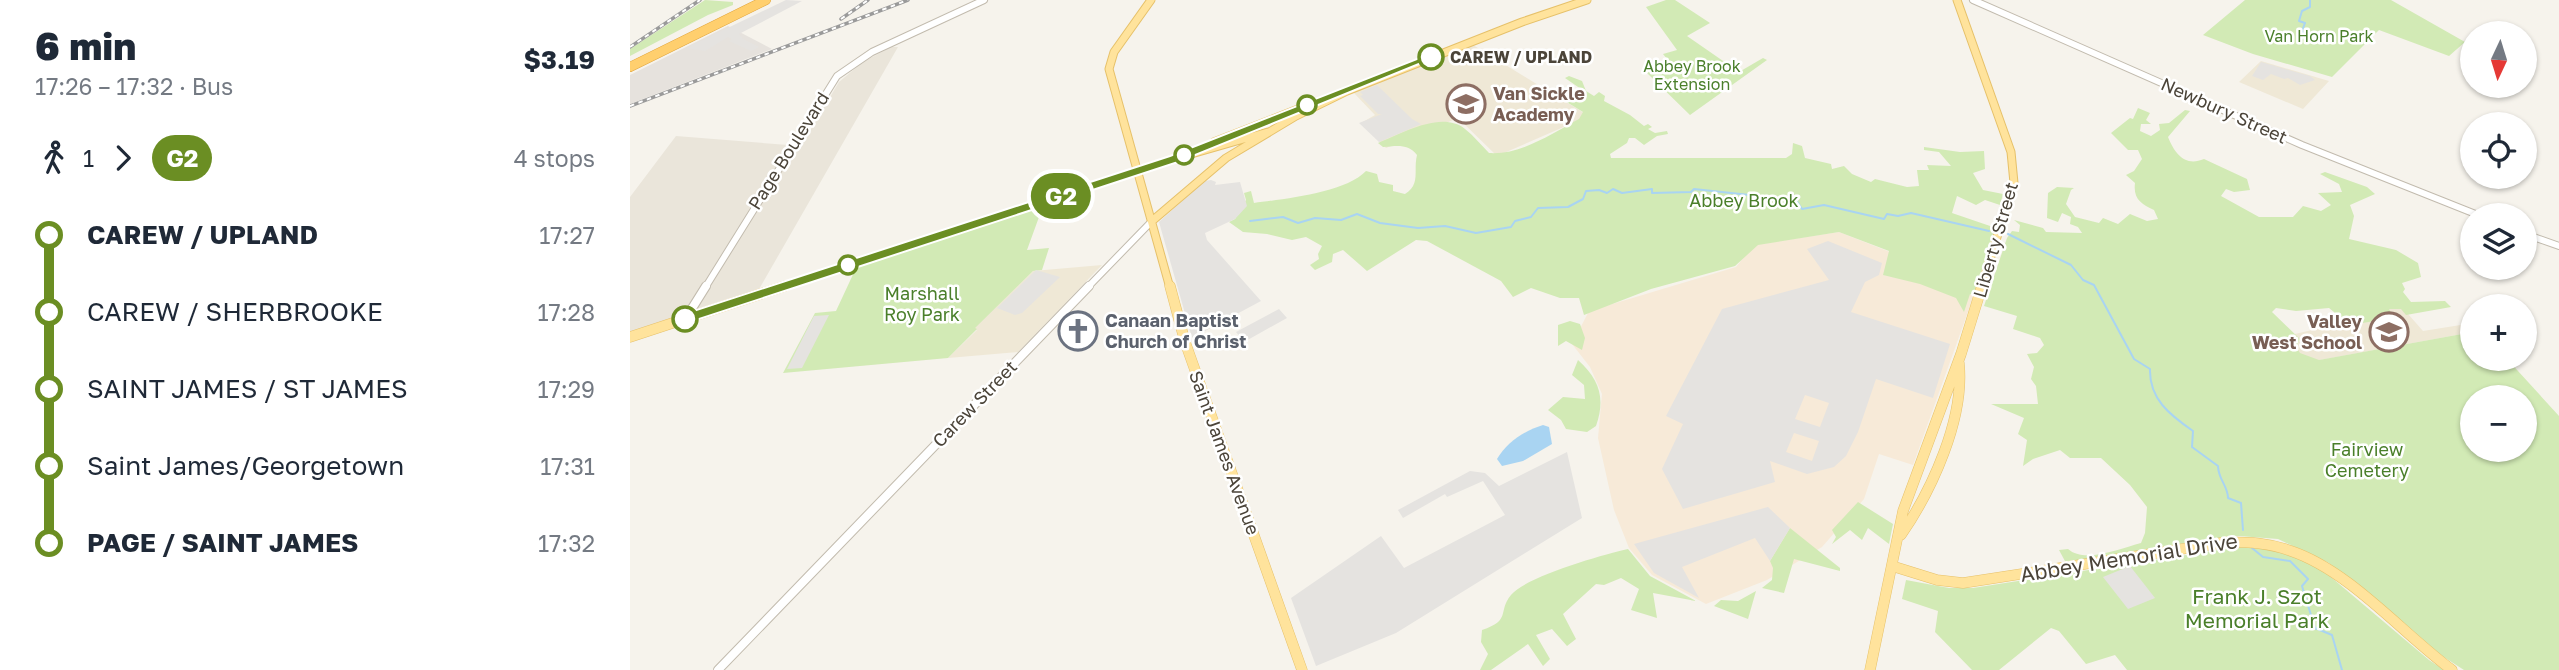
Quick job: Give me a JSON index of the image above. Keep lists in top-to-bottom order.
{
  "streets": {
    "main road": [
      "Liberty Street",
      "Carew Street",
      "Saint James Avenue",
      "Abbey Memorial Drive"
    ],
    "street": ["Newbury Street", "Page Boulevard"]
  },
  "crossings": [
    ["Carew Street", "Saint James Avenue"]
  ],
  "parks": [
    "Van Horn Park",
    "Abbey Brook Extension",
    "Abbey Brook",
    "Marshall Roy Park",
    "Fairview Cemetery",
    "Frank J. Szot Memorial Park"
  ],
  "places": {
    "other": ["CAREW / UPLAND"],
    "school or university": ["Van Sickle Academy", "Valley West School"],
    "church": ["Canaan Baptist Church of Christ"]
  },
  "lines": ["bus line G2"],
  "north": "bottom",
  "page": {
    "heading": ["6 min", "17:26 – 17:32 · Bus", "$3.19"],
    "on_map": "G2",
    "map_buttons": ["+", "−"],
    "legs": ["1", "G2", "4 stops"],
    "list": [
      {
        "name": "CAREW / UPLAND",
        "value": "17:27"
      },
      {
        "name": "CAREW / SHERBROOKE",
        "value": "17:28"
      },
      {
        "name": "SAINT JAMES / ST JAMES",
        "value": "17:29"
      },
      {
        "name": "Saint James/Georgetown",
        "value": "17:31"
      },
      {
        "name": "PAGE / SAINT JAMES",
        "value": "17:32"
      }
    ]
  }
}
